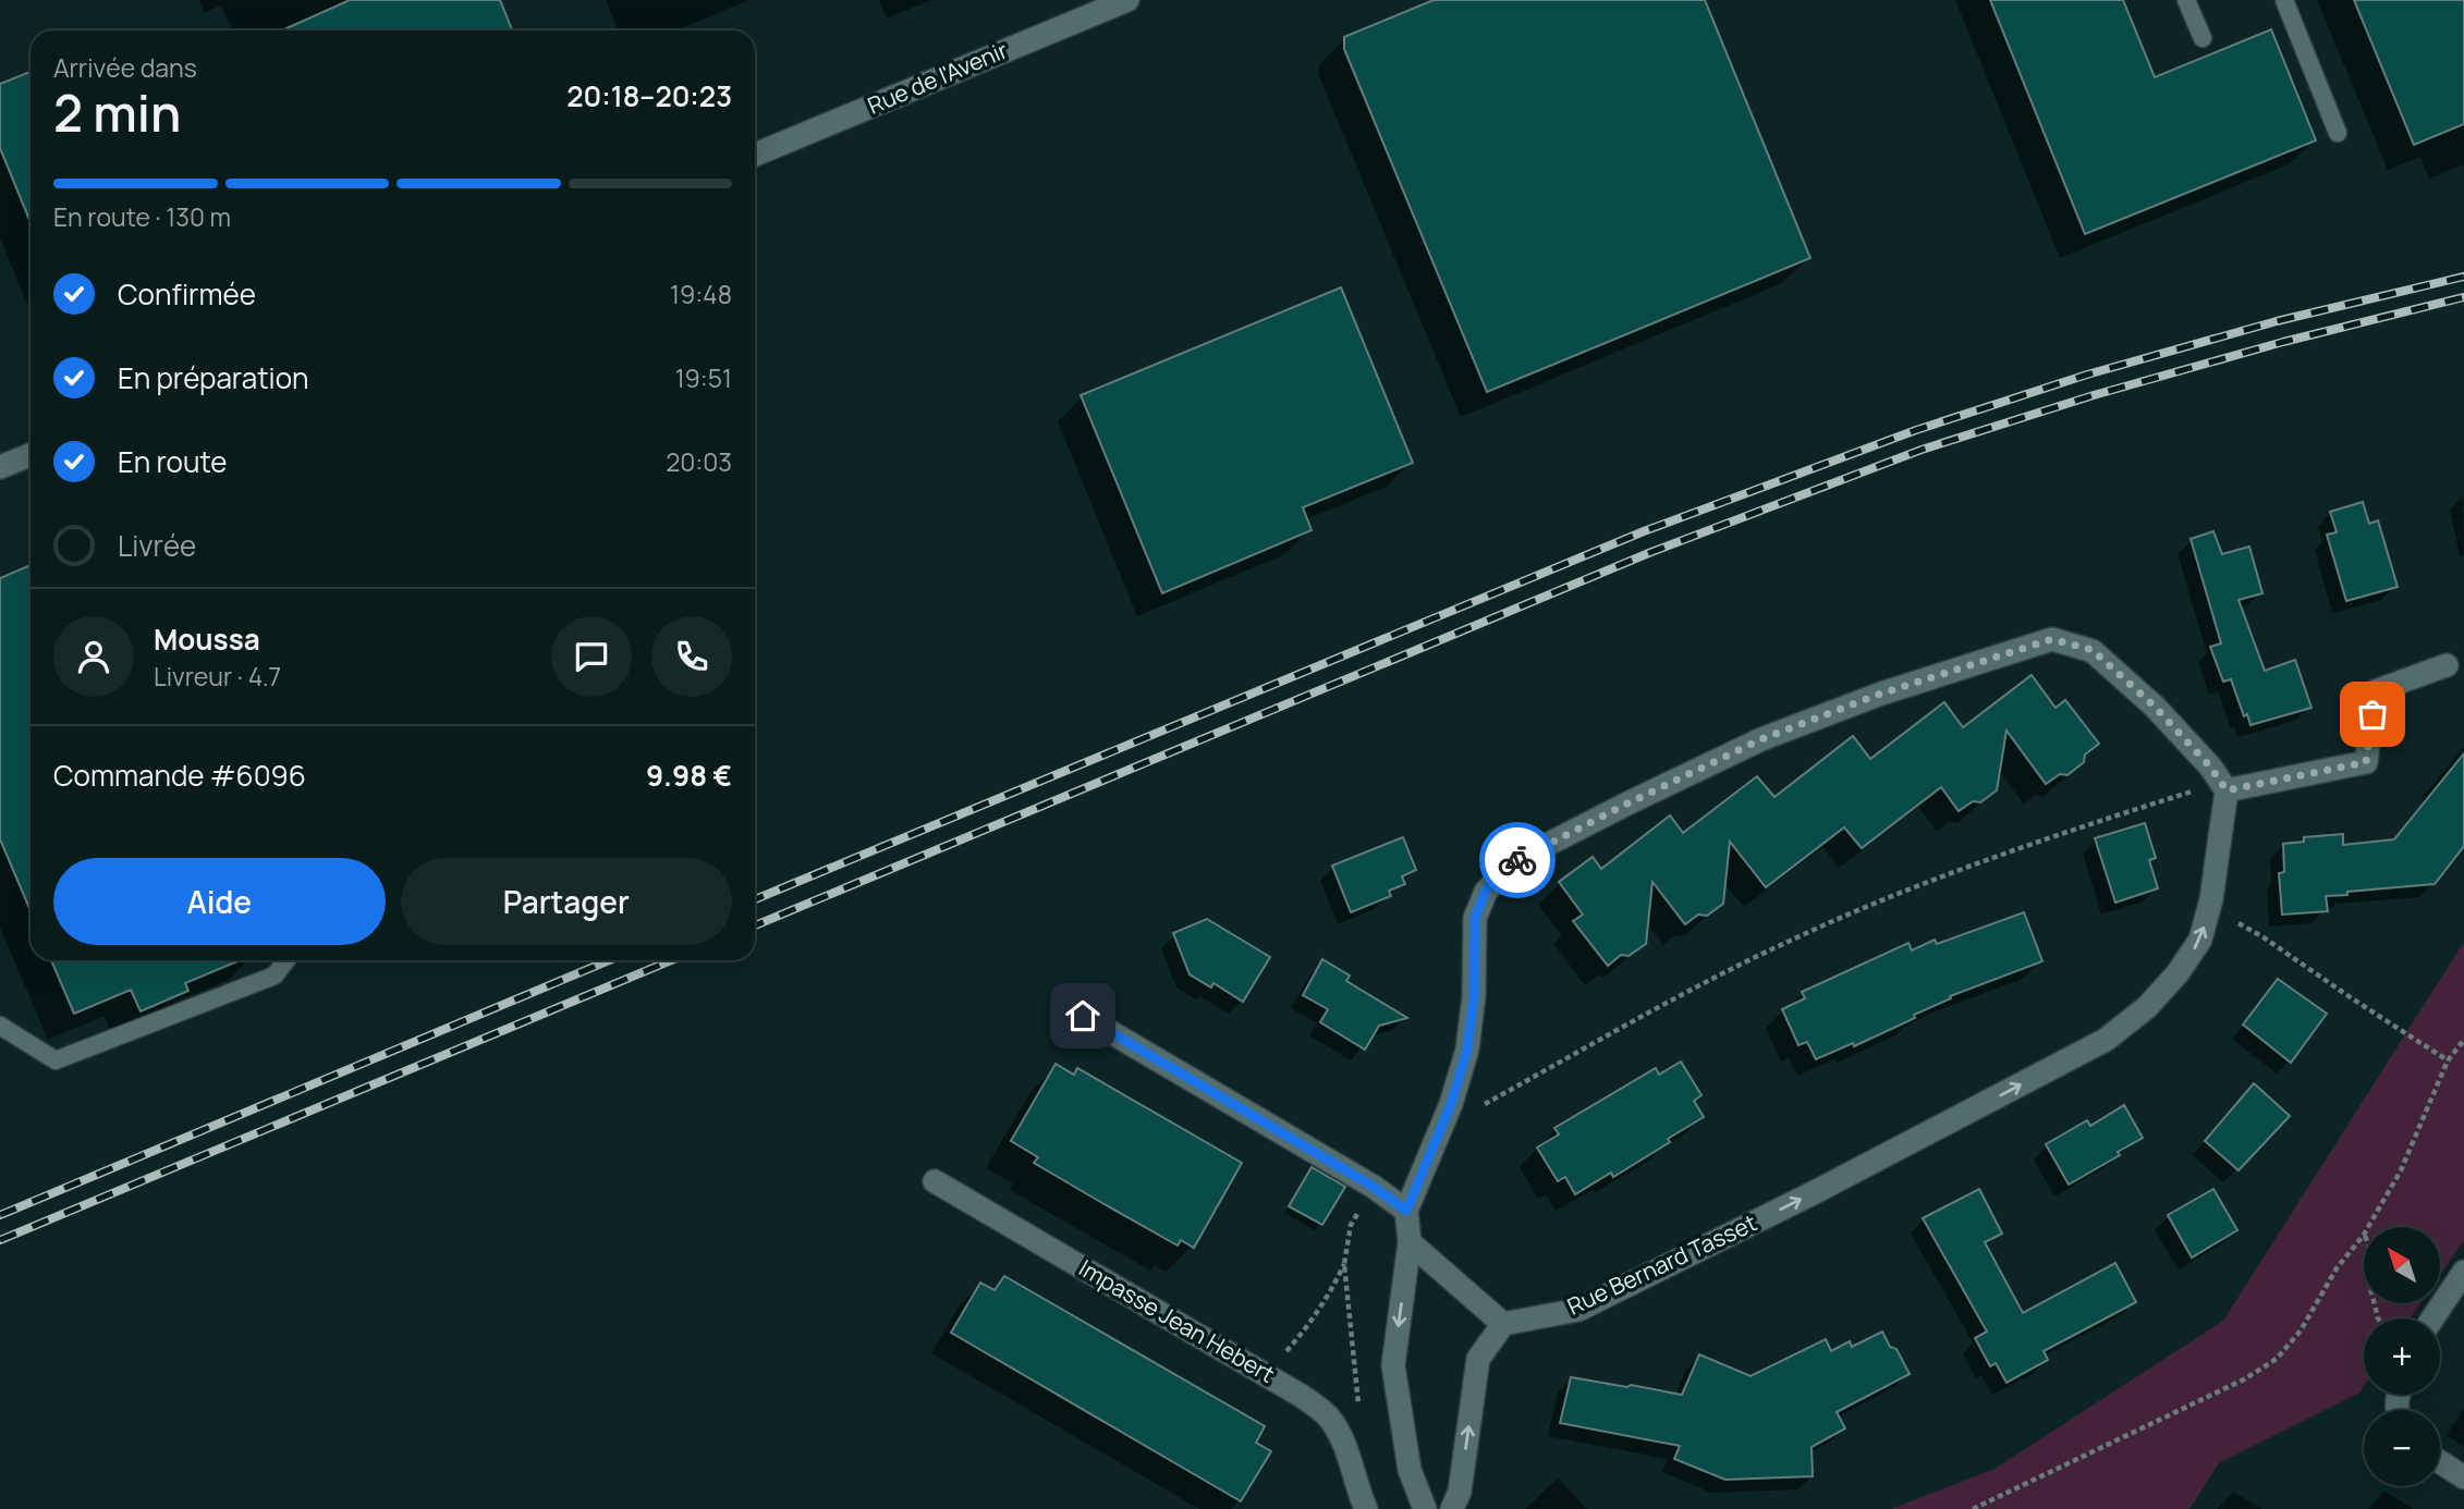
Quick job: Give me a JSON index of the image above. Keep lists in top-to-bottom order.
{
  "streets": {
    "street": ["Rue de l'Avenir", "Rue Bernard Tasset", "Impasse Jean Hebert"]
  },
  "one_way": ["Rue Bernard Tasset"],
  "north": "top left",
  "page": {
    "heading": ["2 min", "Arrivée dans", "20:18–20:23"],
    "panel": [
      "Moussa",
      "Livreur · 4.7",
      "Commande #6096",
      "9.98 €"
    ],
    "bar": "En route · 130 m",
    "list": [
      ["Confirmée", "19:48"],
      ["En préparation", "19:51"],
      ["En route", "20:03"],
      "Livrée"
    ],
    "buttons": ["Aide", "Partager"],
    "map_buttons": ["+", "−"]
  }
}
